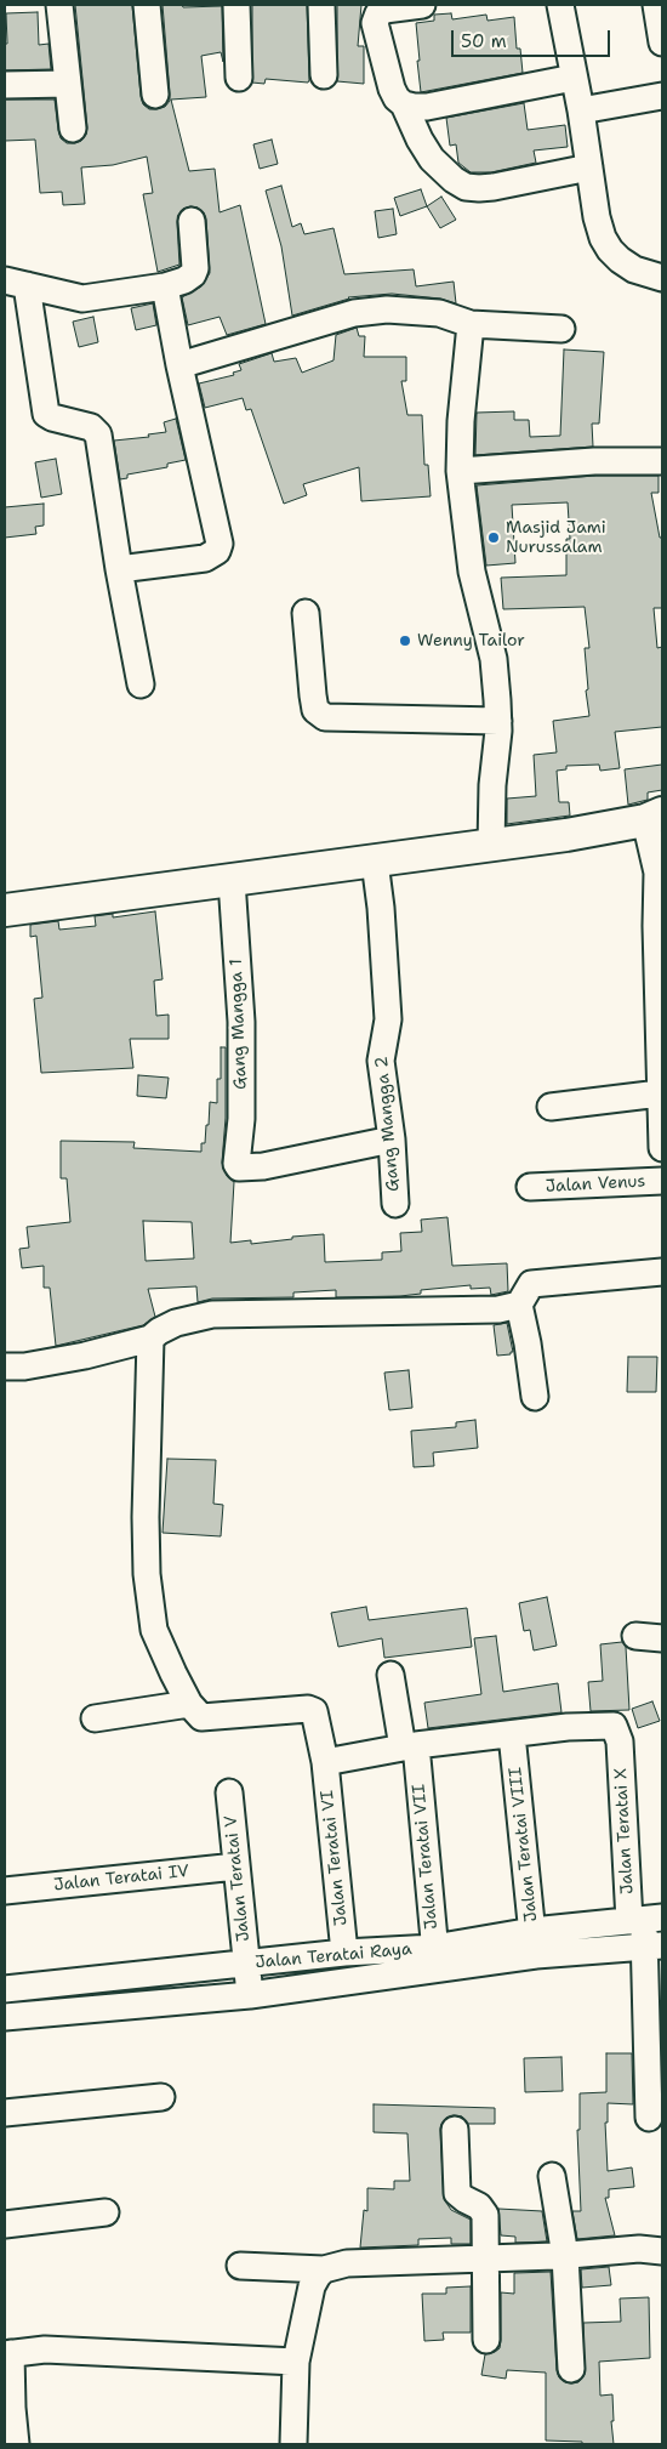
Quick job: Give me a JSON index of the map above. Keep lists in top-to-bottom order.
{
  "streets": {
    "street": [
      "Gang Mangga 1",
      "Gang Mangga 2",
      "Jalan Venus",
      "Jalan Teratai X",
      "Jalan Teratai VIII",
      "Jalan Teratai VII",
      "Jalan Teratai VI",
      "Jalan Teratai IV",
      "Jalan Teratai V",
      "Jalan Teratai Raya"
    ]
  },
  "crossings": [
    ["Gang Mangga 1", "Gang Mangga 2"],
    ["Jalan Teratai X", "Jalan Teratai VIII"],
    ["Jalan Teratai X", "Jalan Teratai Raya"],
    ["Jalan Teratai VIII", "Jalan Teratai Raya"],
    ["Jalan Teratai VII", "Jalan Teratai Raya"],
    ["Jalan Teratai VI", "Jalan Teratai Raya"],
    ["Jalan Teratai IV", "Jalan Teratai V"],
    ["Jalan Teratai V", "Jalan Teratai Raya"]
  ],
  "places": ["Masjid Jami Nurussalam", "Wenny Tailor"],
  "scale_bar": "50 m"
}
